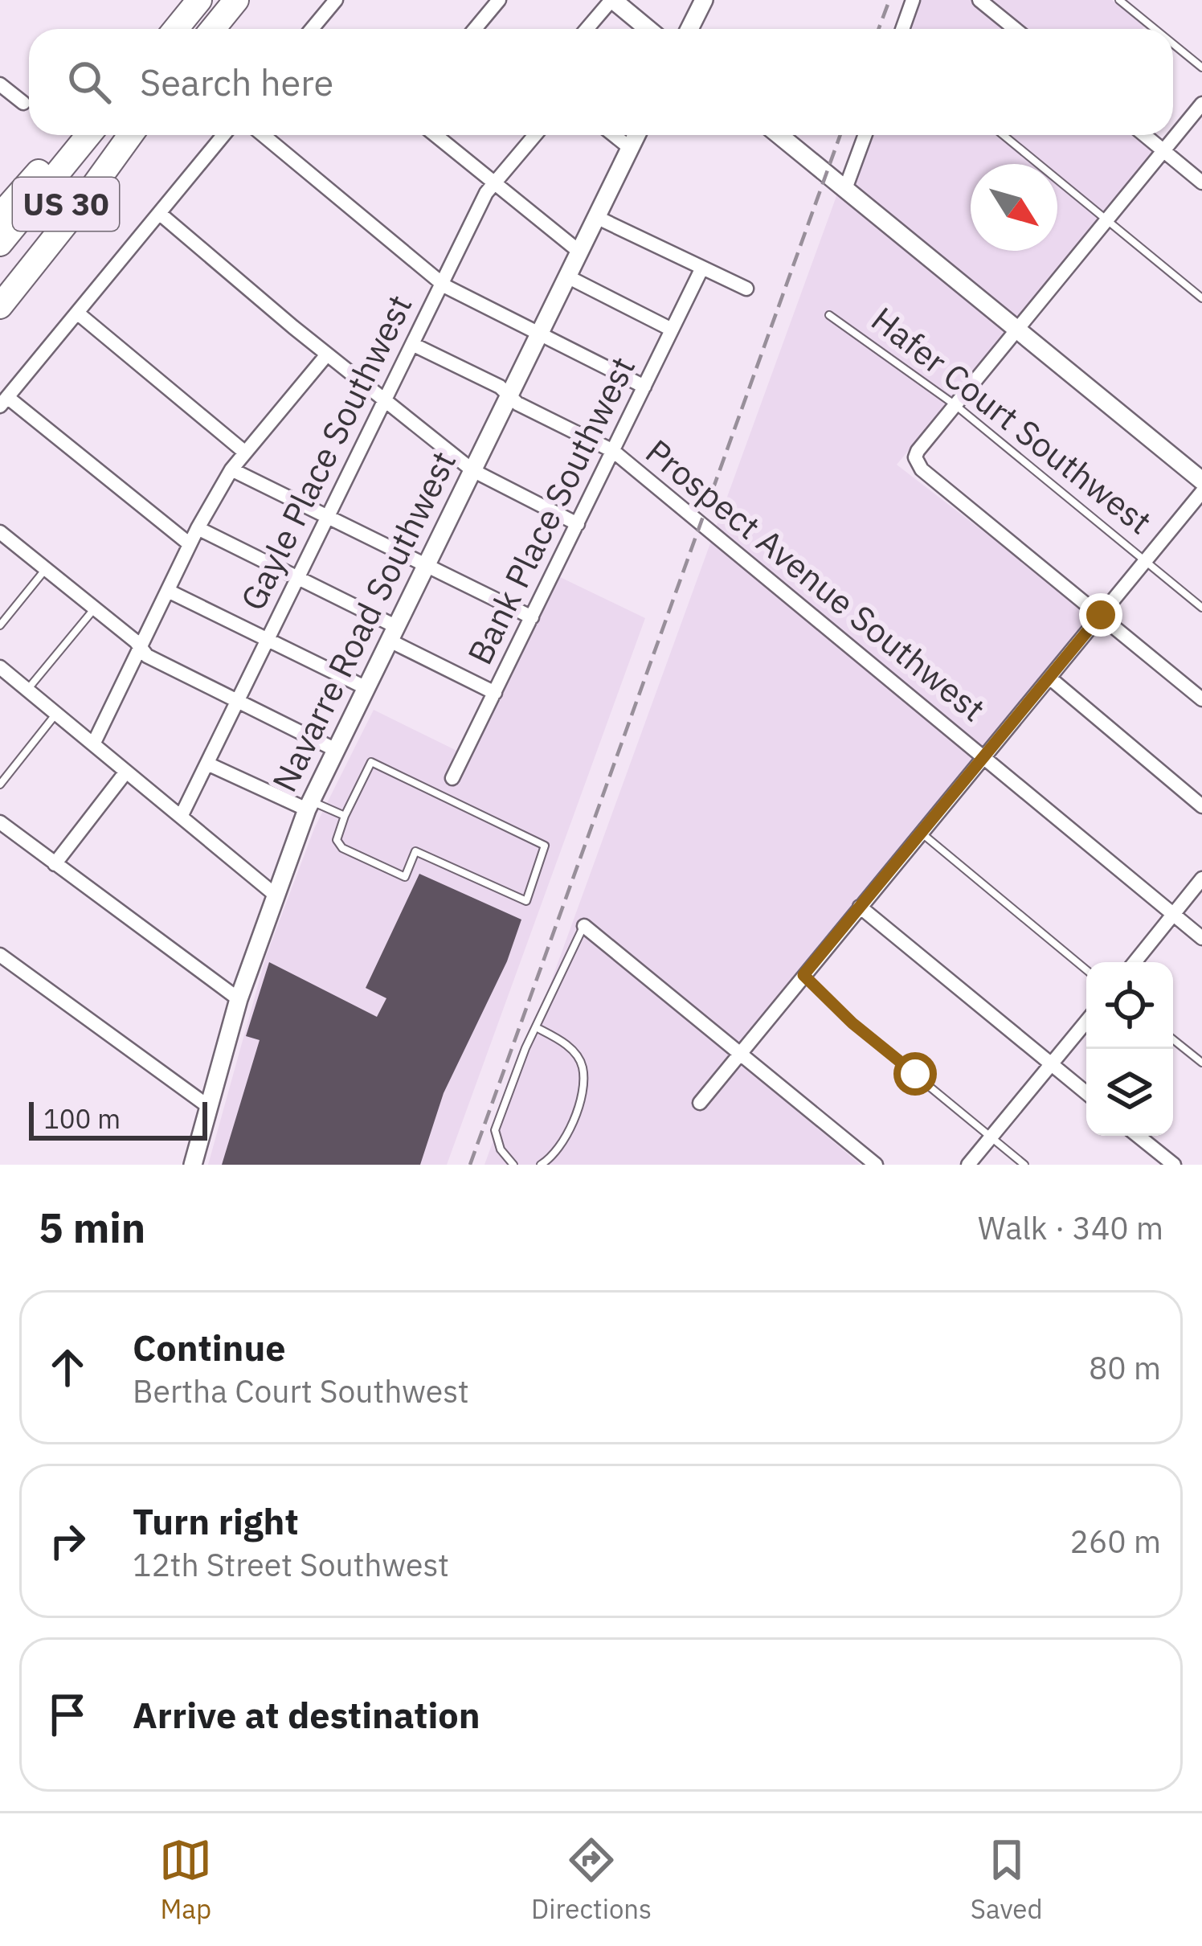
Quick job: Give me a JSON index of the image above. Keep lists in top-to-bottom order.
{
  "streets": {
    "highway": ["US 30"],
    "street": [
      "Gayle Place Southwest",
      "Bank Place Southwest",
      "Prospect Avenue Southwest",
      "Navarre Road Southwest"
    ],
    "lane": ["Hafer Court Southwest"]
  },
  "crossings": [
    ["Gayle Place Southwest", "Prospect Avenue Southwest"],
    ["Bank Place Southwest", "Prospect Avenue Southwest"],
    ["Prospect Avenue Southwest", "Navarre Road Southwest"]
  ],
  "scale_bar": "100 m",
  "north": "bottom right",
  "page": {
    "search": "Search here",
    "scale": "100 m",
    "heading": ["5 min", "Walk · 340 m"],
    "list": [
      ["Continue", "Bertha Court Southwest", "80 m"],
      ["Turn right", "12th Street Southwest", "260 m"],
      "Arrive at destination"
    ],
    "nav": ["Map", "Directions", "Saved"]
  }
}
